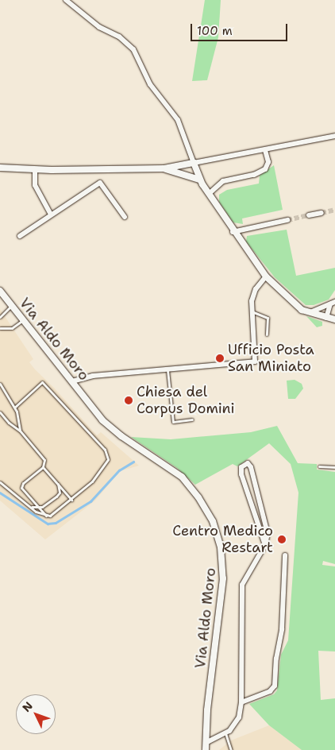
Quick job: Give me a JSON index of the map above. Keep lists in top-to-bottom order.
{
  "streets": {
    "street": ["Via Aldo Moro"]
  },
  "places": ["Ufficio Posta San Miniato", "Chiesa del Corpus Domini", "Centro Medico Restart"],
  "scale_bar": "100 m",
  "north": "top left"
}
